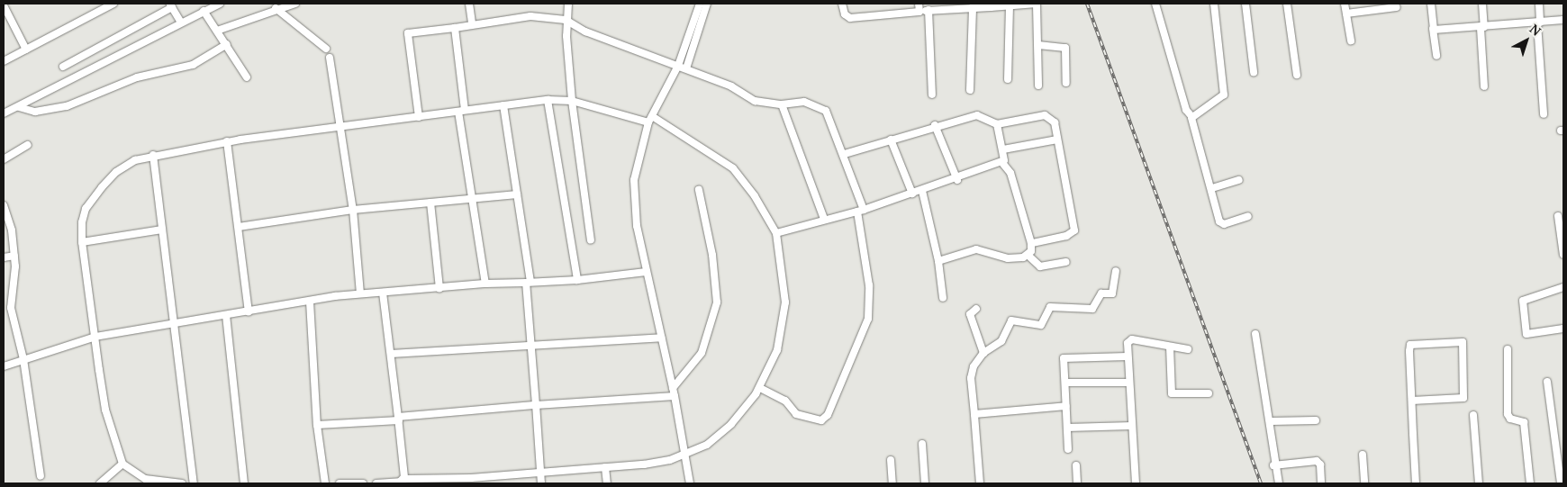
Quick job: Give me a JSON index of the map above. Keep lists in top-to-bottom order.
{
  "north": "top right"
}
